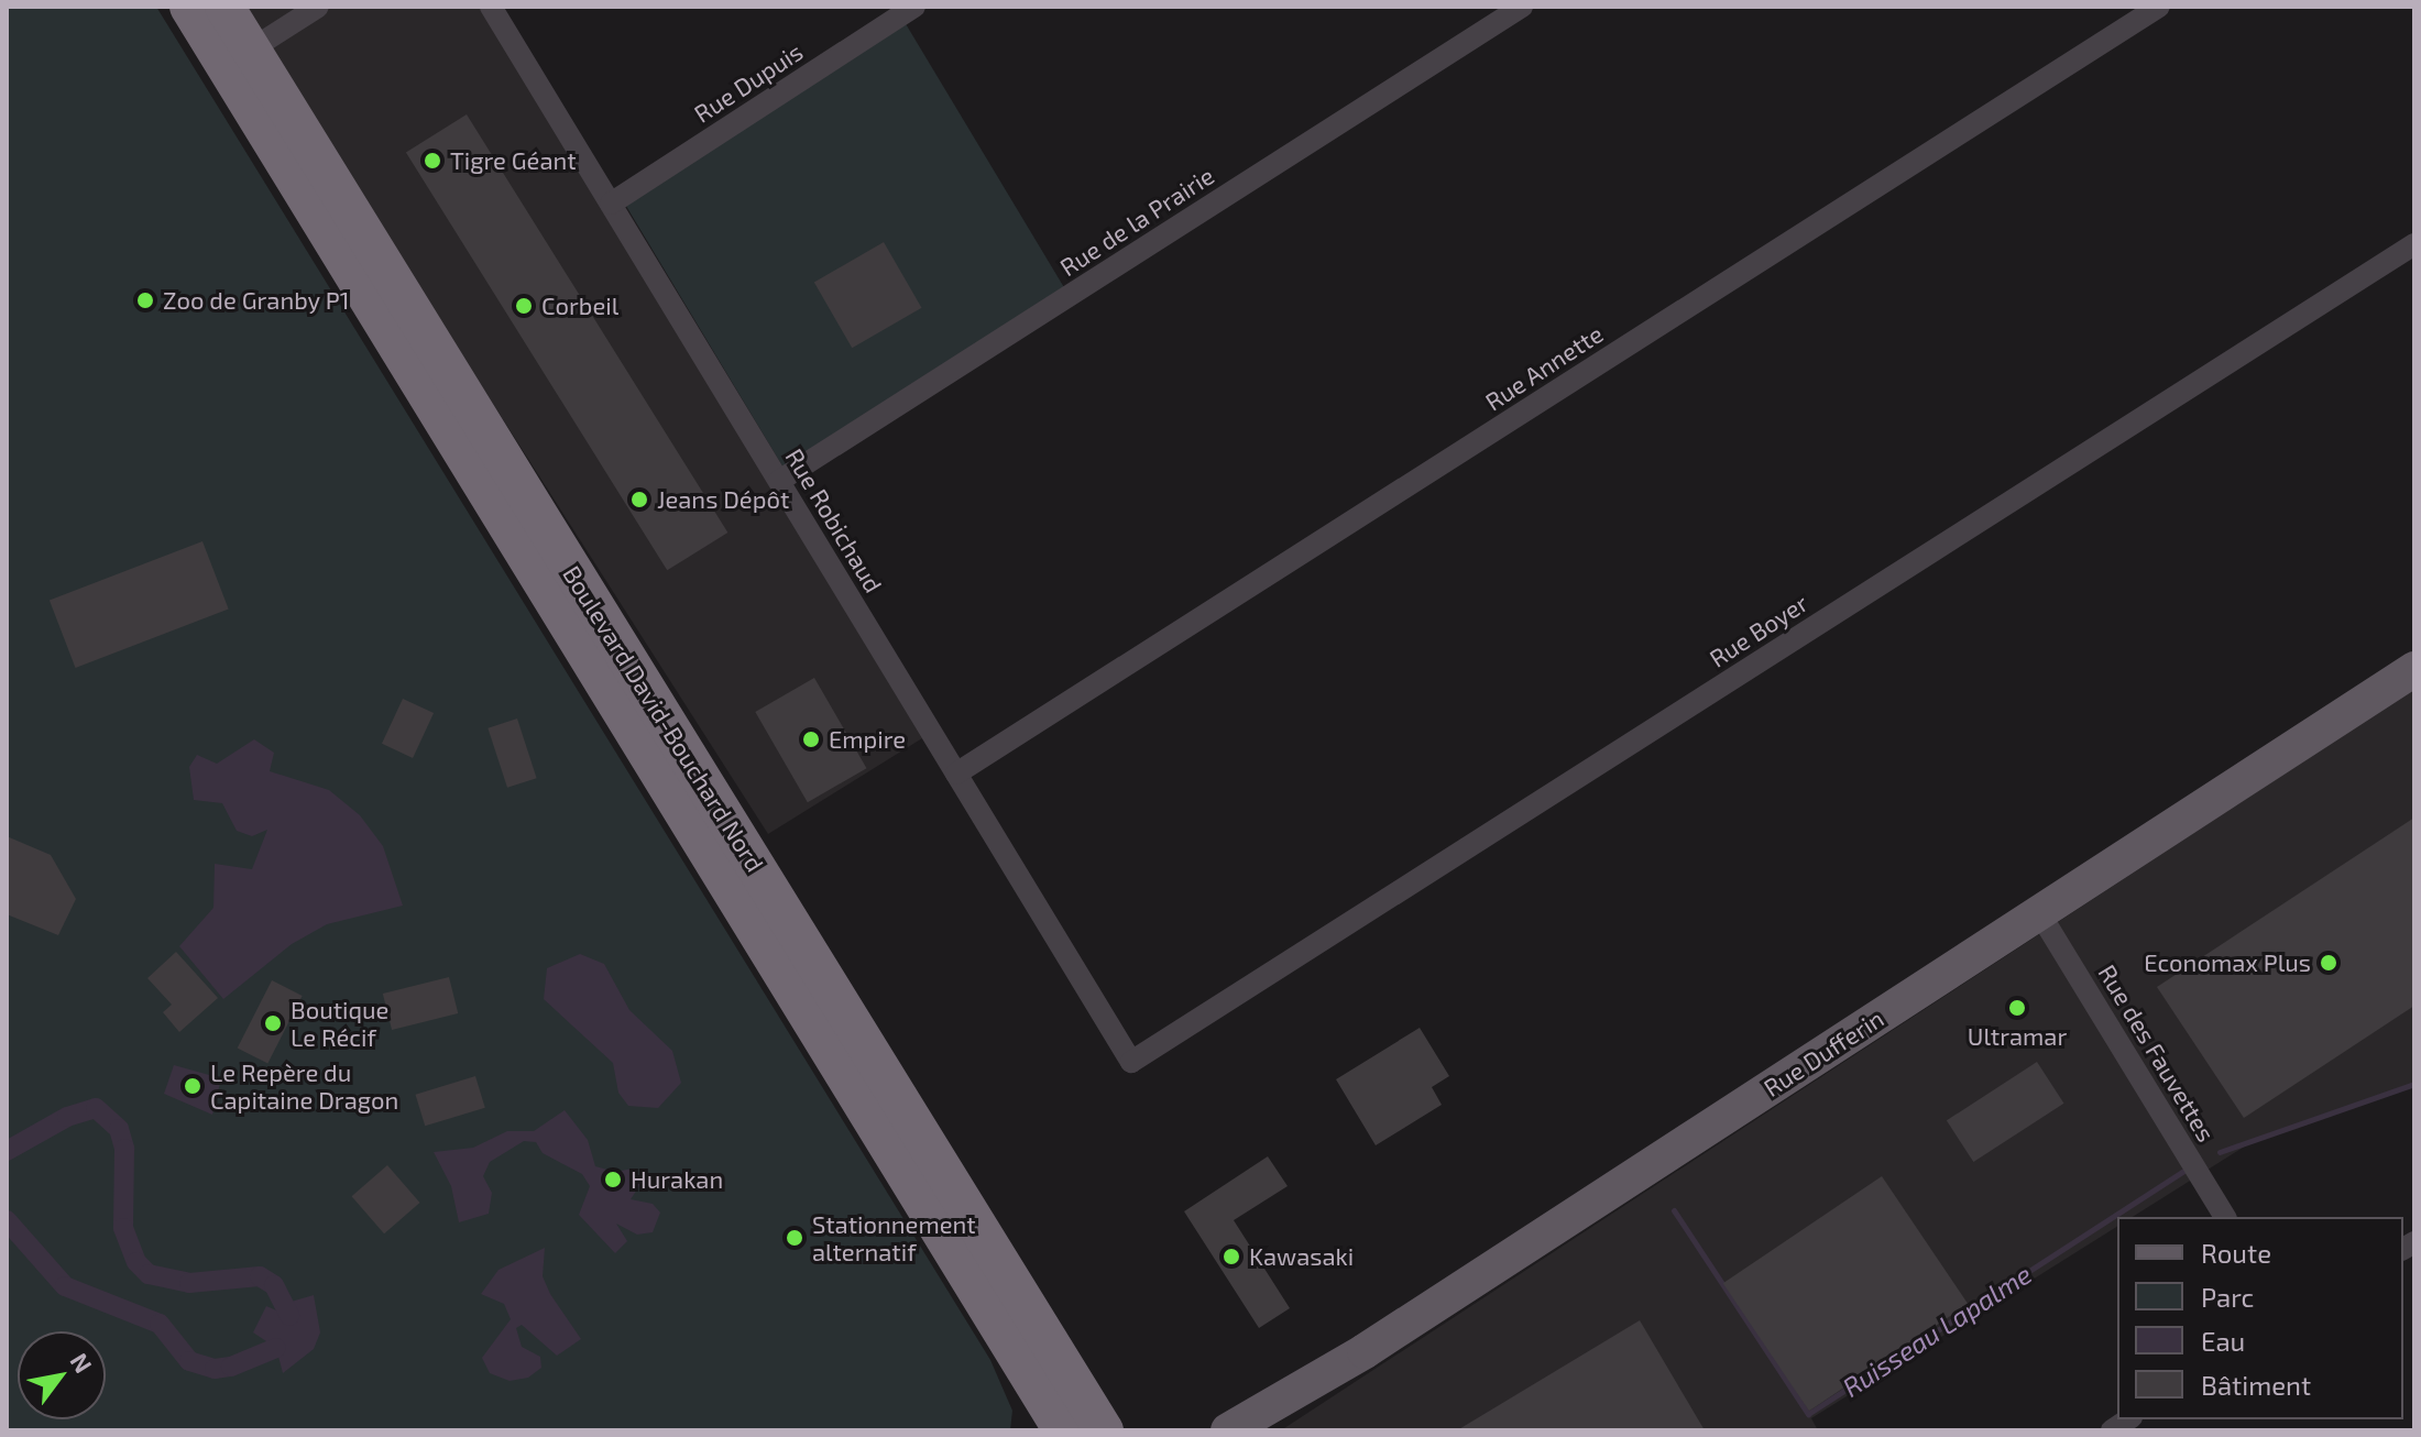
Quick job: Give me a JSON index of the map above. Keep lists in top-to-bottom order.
{
  "streets": {
    "highway": ["Boulevard David-Bouchard Nord"],
    "main road": ["Rue Dufferin"],
    "street": [
      "Rue Dupuis",
      "Rue de la Prairie",
      "Rue Annette",
      "Rue Robichaud",
      "Rue Boyer",
      "Rue des Fauvettes"
    ]
  },
  "crossings": [
    ["Rue Dupuis", "Rue Robichaud"],
    ["Rue de la Prairie", "Rue Robichaud"],
    ["Rue Annette", "Rue Robichaud"],
    ["Rue Robichaud", "Rue Boyer"],
    ["Rue Dufferin", "Rue des Fauvettes"]
  ],
  "water": ["Ruisseau Lapalme"],
  "places": [
    "Tigre Géant",
    "Zoo de Granby P1",
    "Corbeil",
    "Jeans Dépôt",
    "Empire",
    "Economax Plus",
    "Ultramar",
    "Boutique Le Récif",
    "Le Repère du Capitaine Dragon",
    "Hurakan",
    "Stationnement alternatif",
    "Kawasaki"
  ],
  "legend": [
    "Route",
    "Parc",
    "Eau",
    "Bâtiment"
  ],
  "north": "top right"
}
